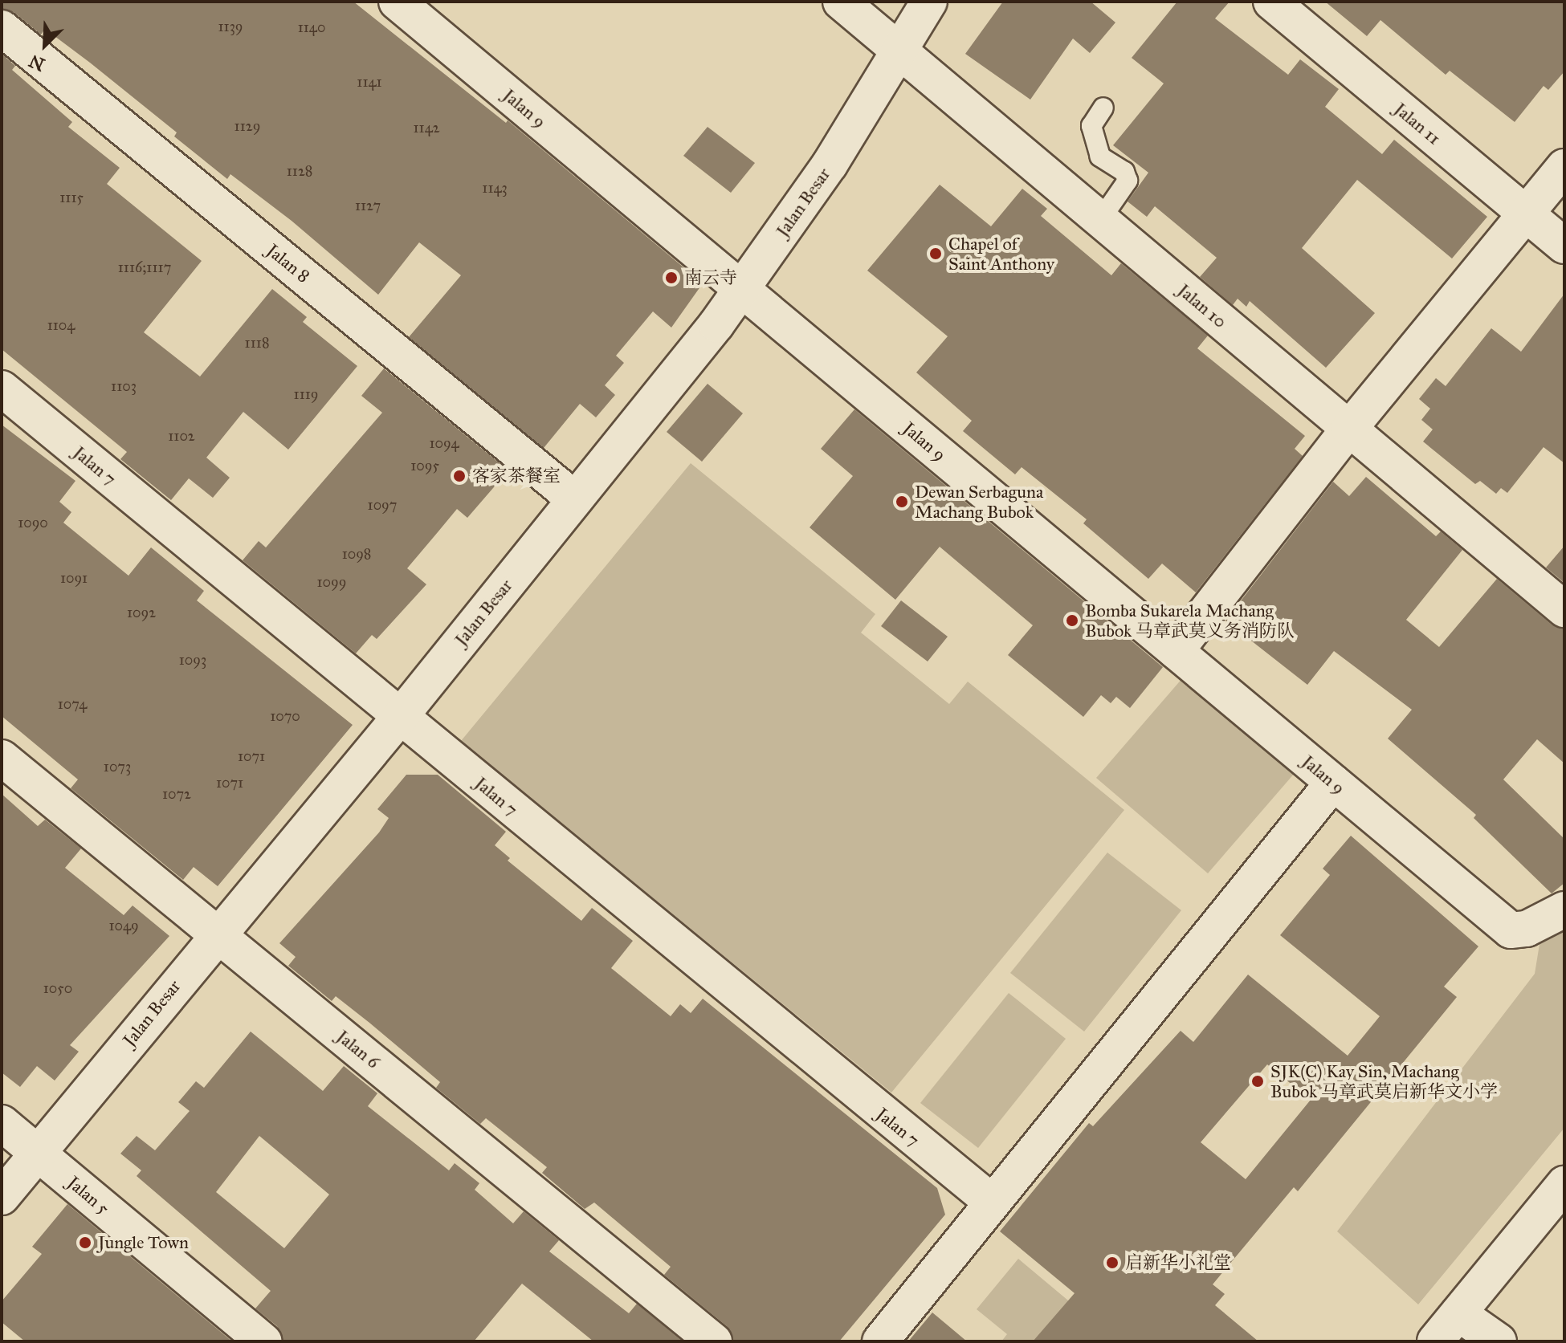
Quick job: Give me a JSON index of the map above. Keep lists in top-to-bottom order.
{
  "streets": {
    "street": [
      "Jalan 9",
      "Jalan 11",
      "Jalan Besar",
      "Jalan 8",
      "Jalan 10",
      "Jalan 7",
      "Jalan 6",
      "Jalan 5"
    ]
  },
  "crossings": [
    ["Jalan 9", "Jalan Besar"],
    ["Jalan Besar", "Jalan 8"],
    ["Jalan Besar", "Jalan 10"],
    ["Jalan Besar", "Jalan 7"],
    ["Jalan Besar", "Jalan 6"],
    ["Jalan Besar", "Jalan 5"]
  ],
  "places": [
    "Chapel of Saint Anthony",
    "南云寺",
    "客家茶餐室",
    "Dewan Serbaguna Machang Bubok",
    "Bomba Sukarela Machang Bubok 马章武莫义务消防队",
    "SJK(C) Kay Sin, Machang Bubok 马章武莫启新华文小学",
    "Jungle Town",
    "启新华小礼堂"
  ],
  "house_numbers": [
    "1139",
    "1140",
    "1141",
    "1129",
    "1142",
    "1128",
    "1143",
    "1115",
    "1127",
    "1116;1117",
    "1104",
    "1118",
    "1103",
    "1119",
    "1102",
    "1094",
    "1095",
    "1097",
    "1090",
    "1098",
    "1091",
    "1099",
    "1092",
    "1093",
    "1074",
    "1070",
    "1071",
    "1073",
    "1071",
    "1072",
    "1049",
    "1050"
  ],
  "north": "bottom left"
}
